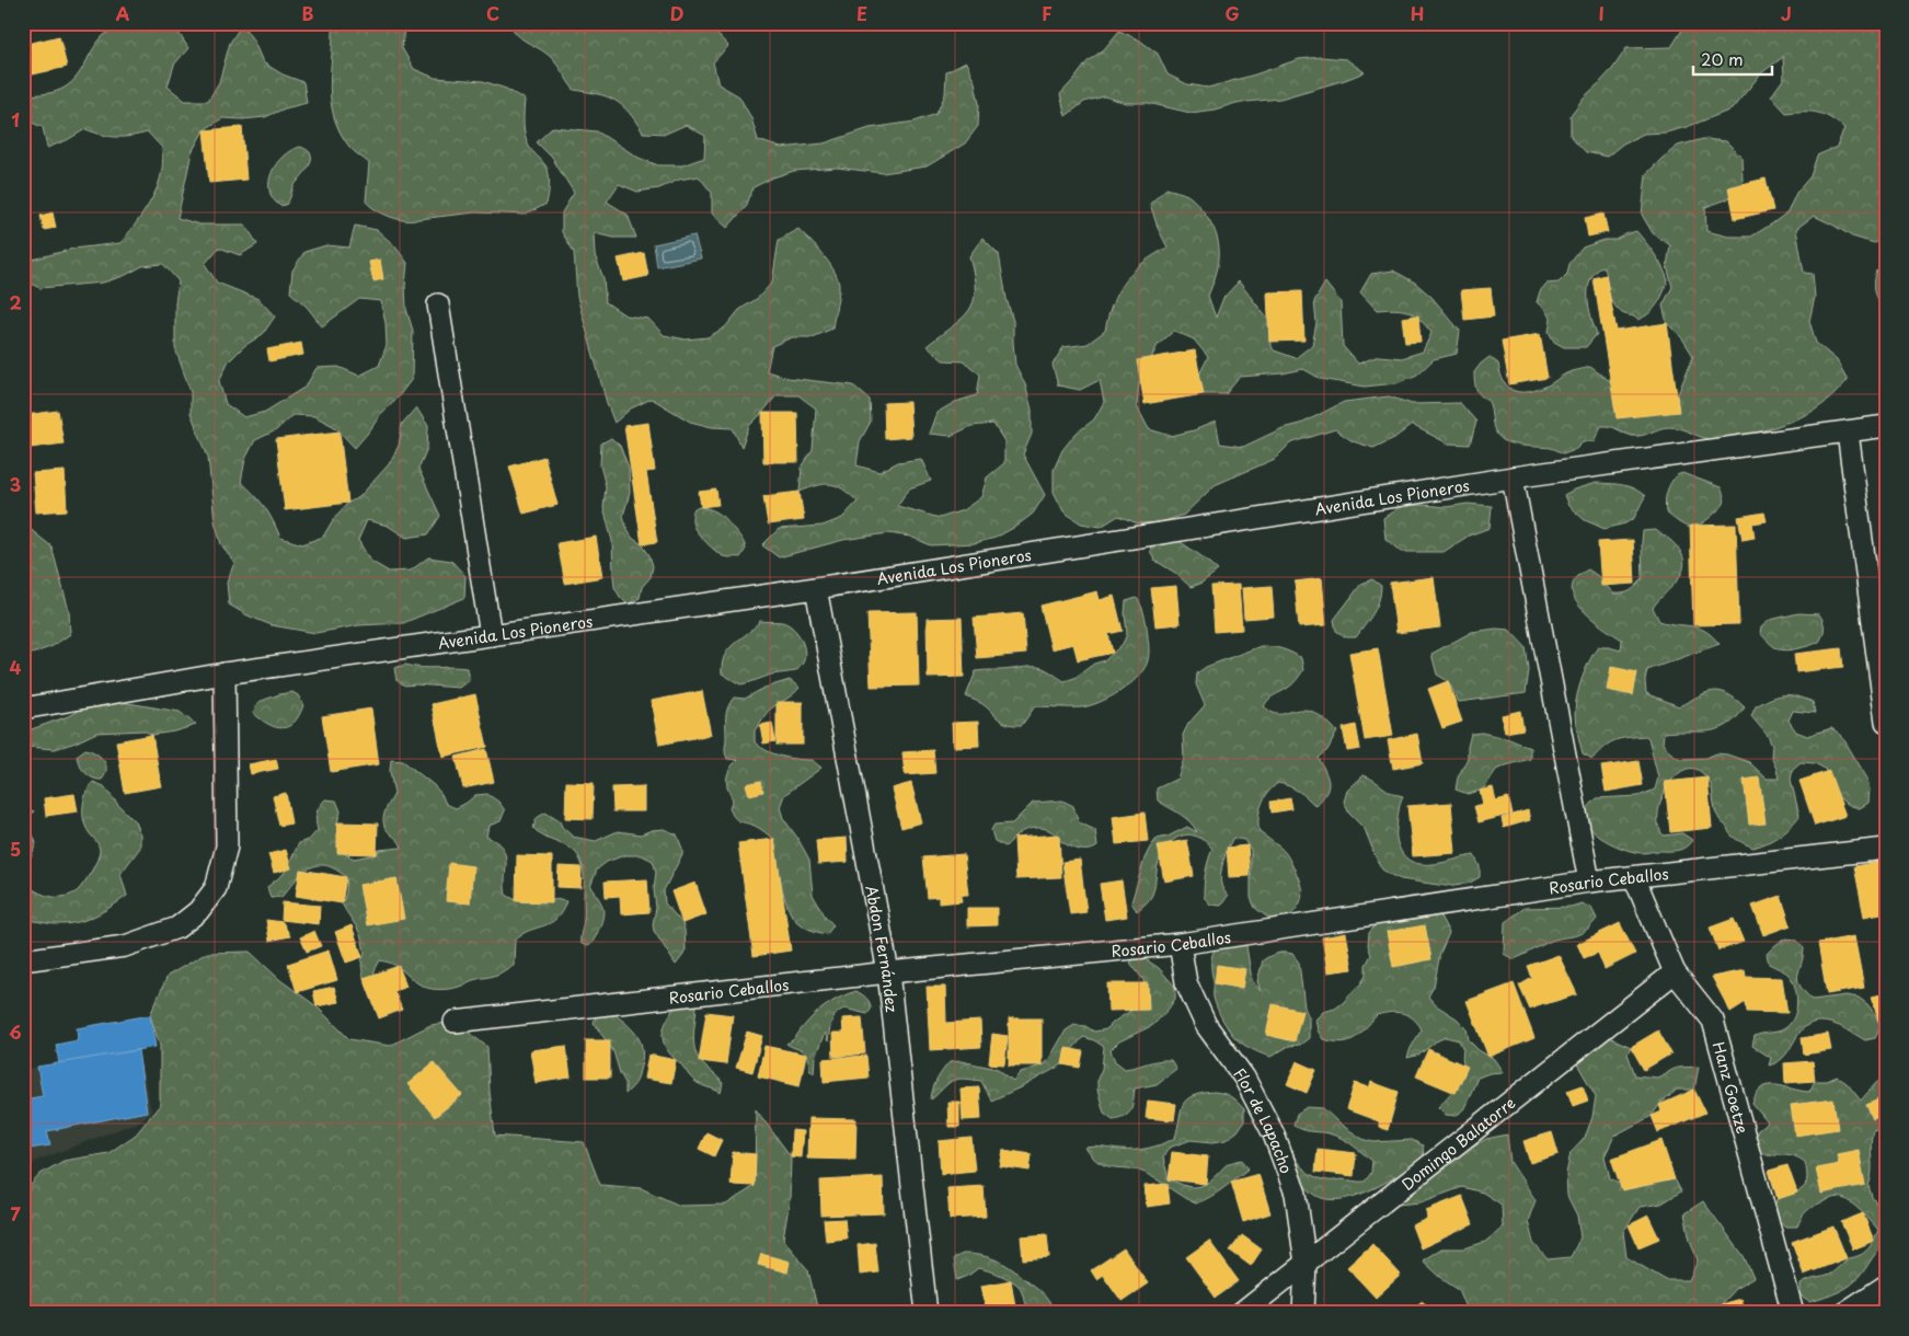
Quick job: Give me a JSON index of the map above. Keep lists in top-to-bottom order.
{
  "streets": {
    "street": [
      "Avenida Los Pioneros",
      "Rosario Ceballos",
      "Abdon Fernández",
      "Hanz Goetze",
      "Flor de Lapacho",
      "Domingo Balatorre"
    ]
  },
  "crossings": [
    ["Avenida Los Pioneros", "Abdon Fernández"],
    ["Rosario Ceballos", "Abdon Fernández"],
    ["Rosario Ceballos", "Hanz Goetze"],
    ["Rosario Ceballos", "Flor de Lapacho"],
    ["Hanz Goetze", "Domingo Balatorre"],
    ["Flor de Lapacho", "Domingo Balatorre"]
  ],
  "scale_bar": "20 m",
  "grid": {
    "columns": [
      "A",
      "B",
      "C",
      "D",
      "E",
      "F",
      "G",
      "H",
      "I",
      "J"
    ],
    "rows": [
      "1",
      "2",
      "3",
      "4",
      "5",
      "6",
      "7"
    ]
  }
}
